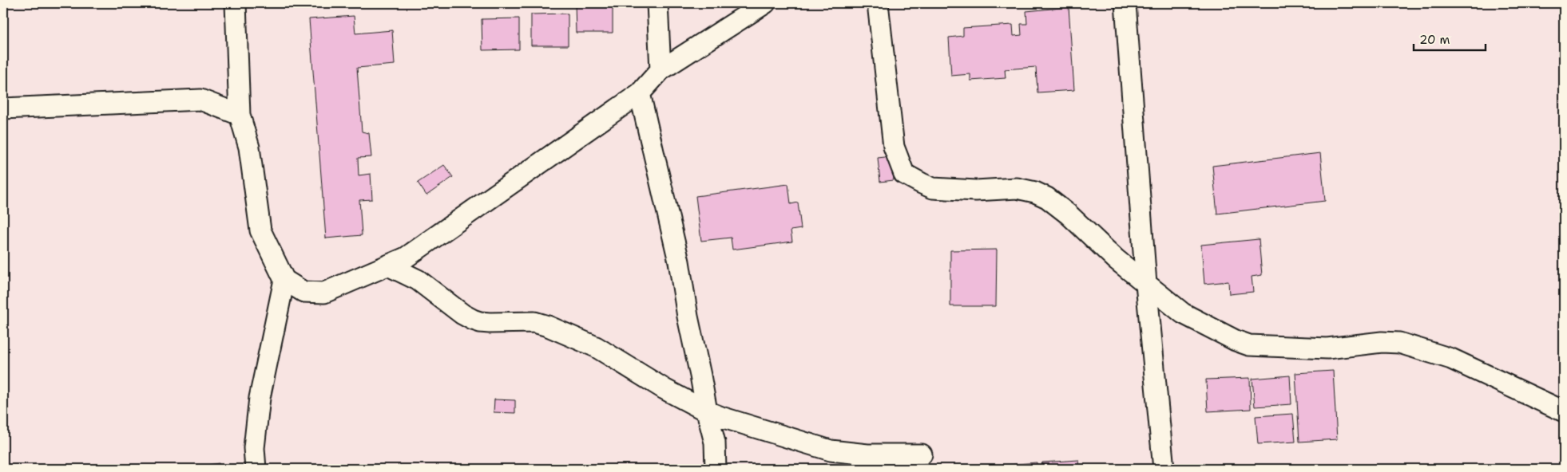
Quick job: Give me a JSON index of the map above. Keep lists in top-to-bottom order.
{
  "scale_bar": "20 m"
}
